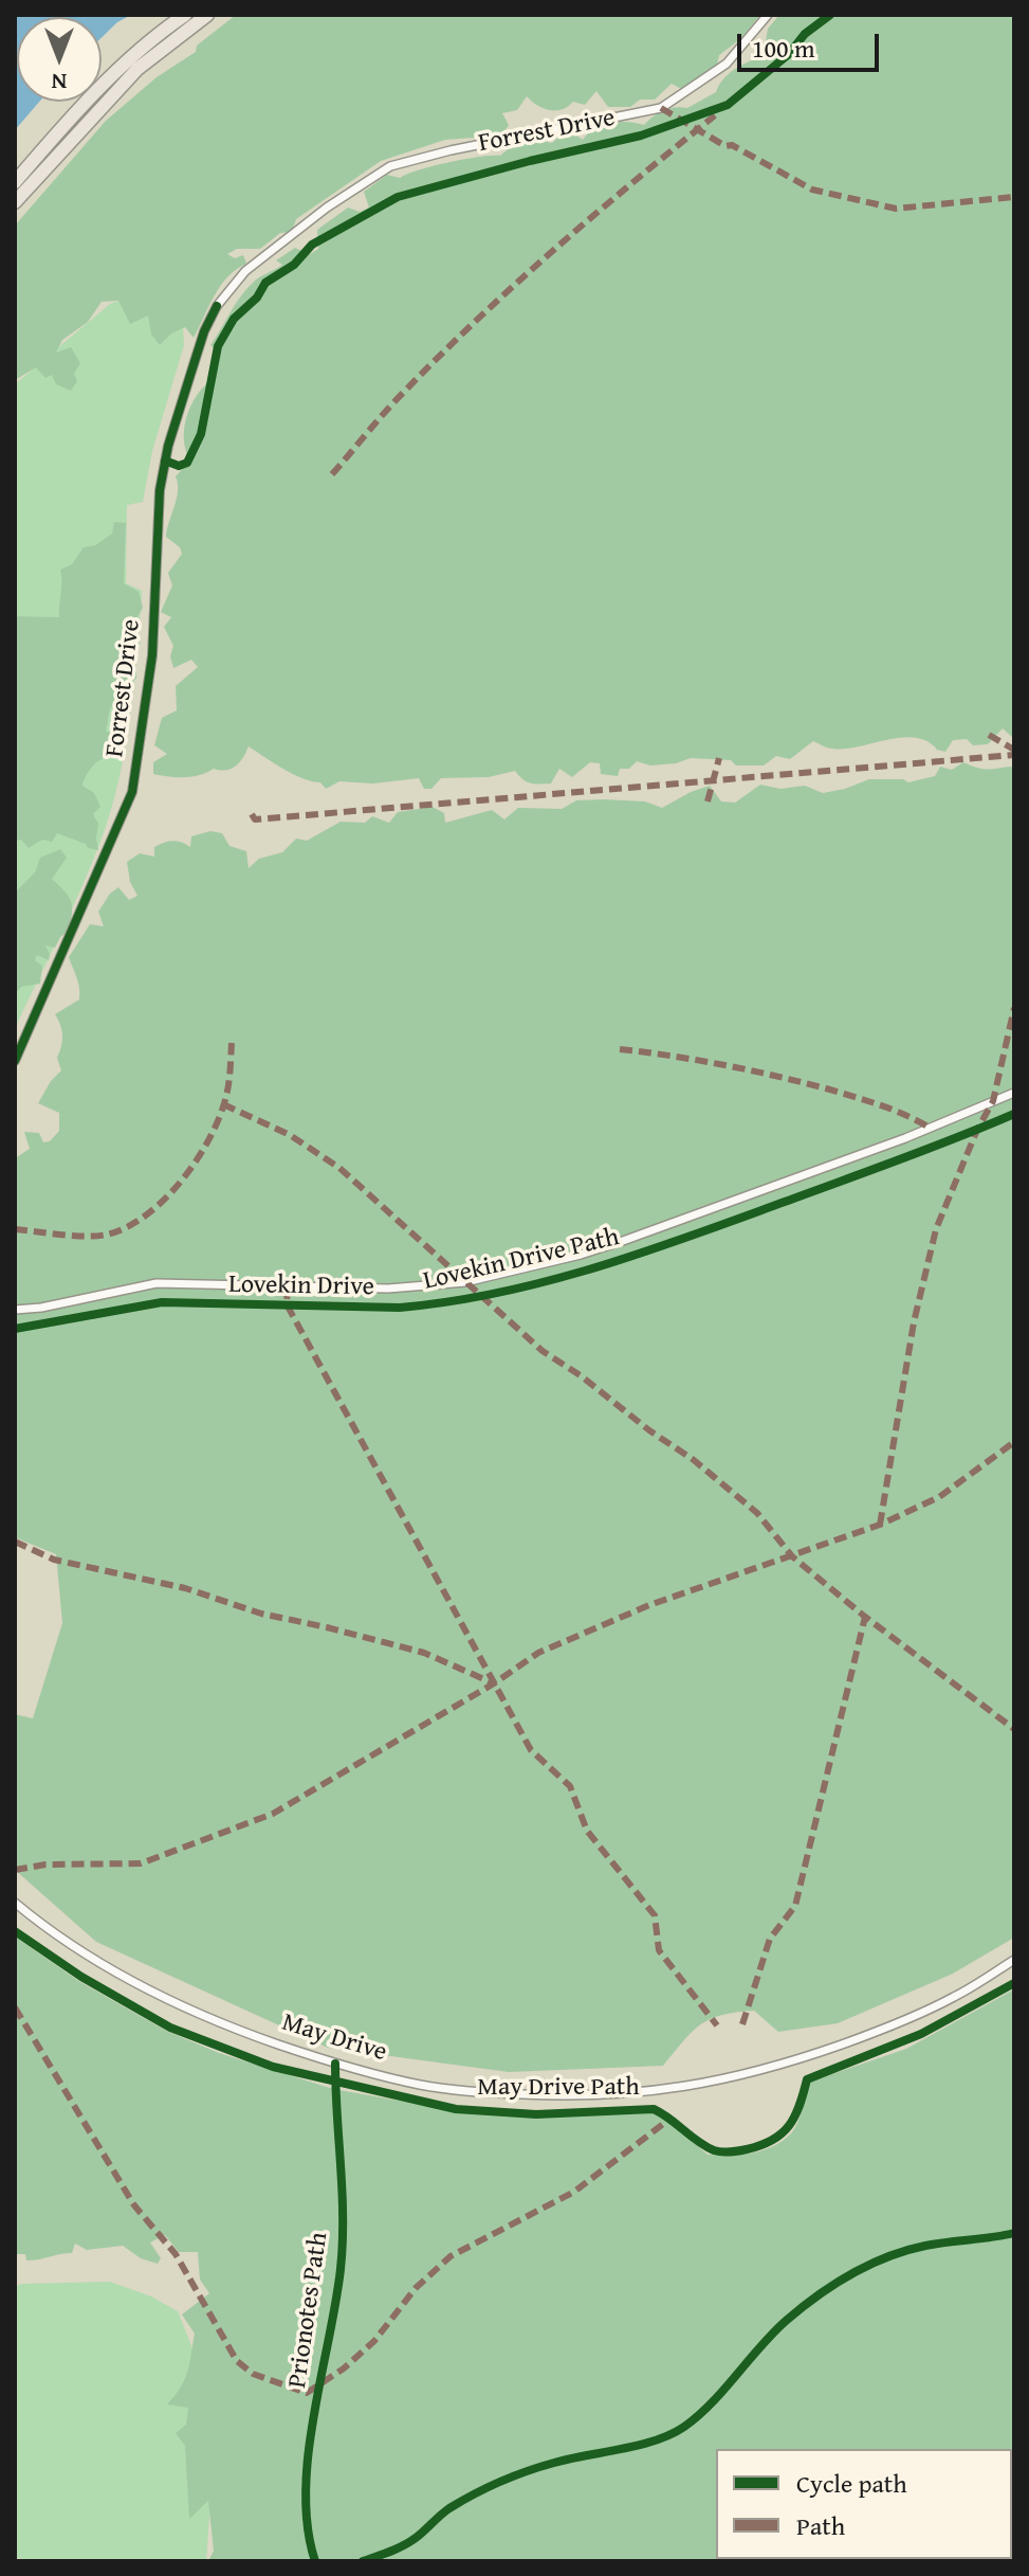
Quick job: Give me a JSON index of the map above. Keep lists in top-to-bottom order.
{
  "streets": {
    "street": ["Forrest Drive", "Lovekin Drive", "May Drive"],
    "cycle path": ["Lovekin Drive Path", "May Drive Path", "Prionotes Path"]
  },
  "legend": ["Cycle path", "Path"],
  "scale_bar": "100 m",
  "north": "bottom"
}
